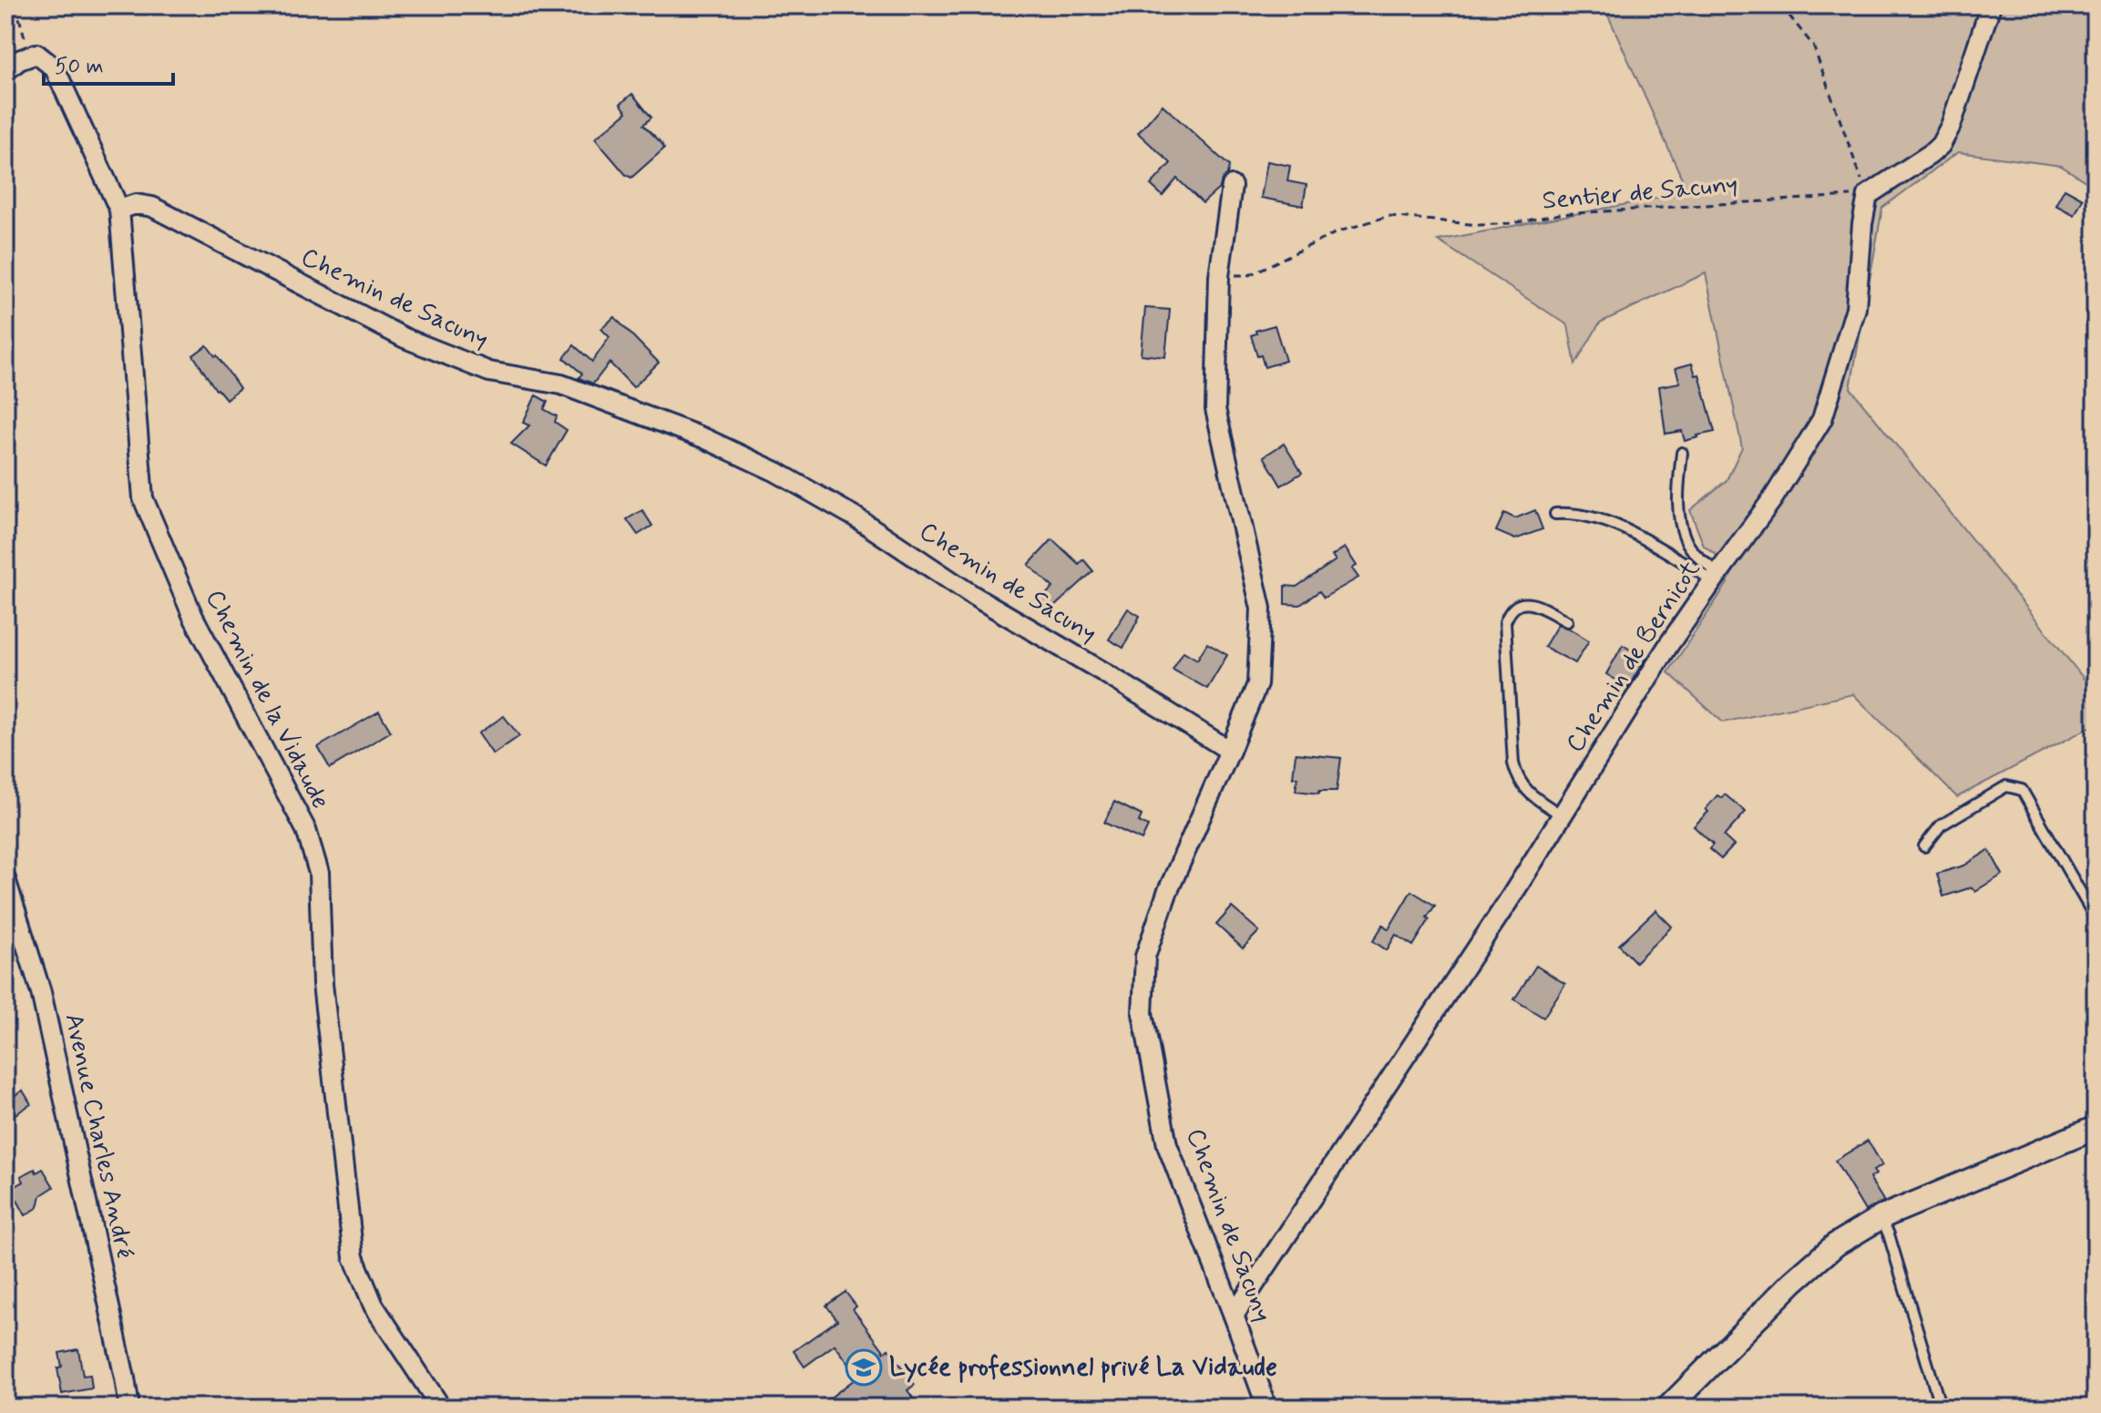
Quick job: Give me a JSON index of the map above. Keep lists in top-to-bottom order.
{
  "streets": {
    "street": [
      "Chemin de Sacuny",
      "Chemin de Bernicot",
      "Chemin de la Vidaude",
      "Avenue Charles André"
    ],
    "path": ["Sentier de Sacuny"]
  },
  "crossings": [
    ["Sentier de Sacuny", "Chemin de Bernicot"],
    ["Chemin de Sacuny", "Chemin de Bernicot"],
    ["Chemin de Sacuny", "Chemin de la Vidaude"]
  ],
  "places": {
    "school or university": ["Lycée professionnel privé La Vidaude"]
  },
  "scale_bar": "50 m"
}
